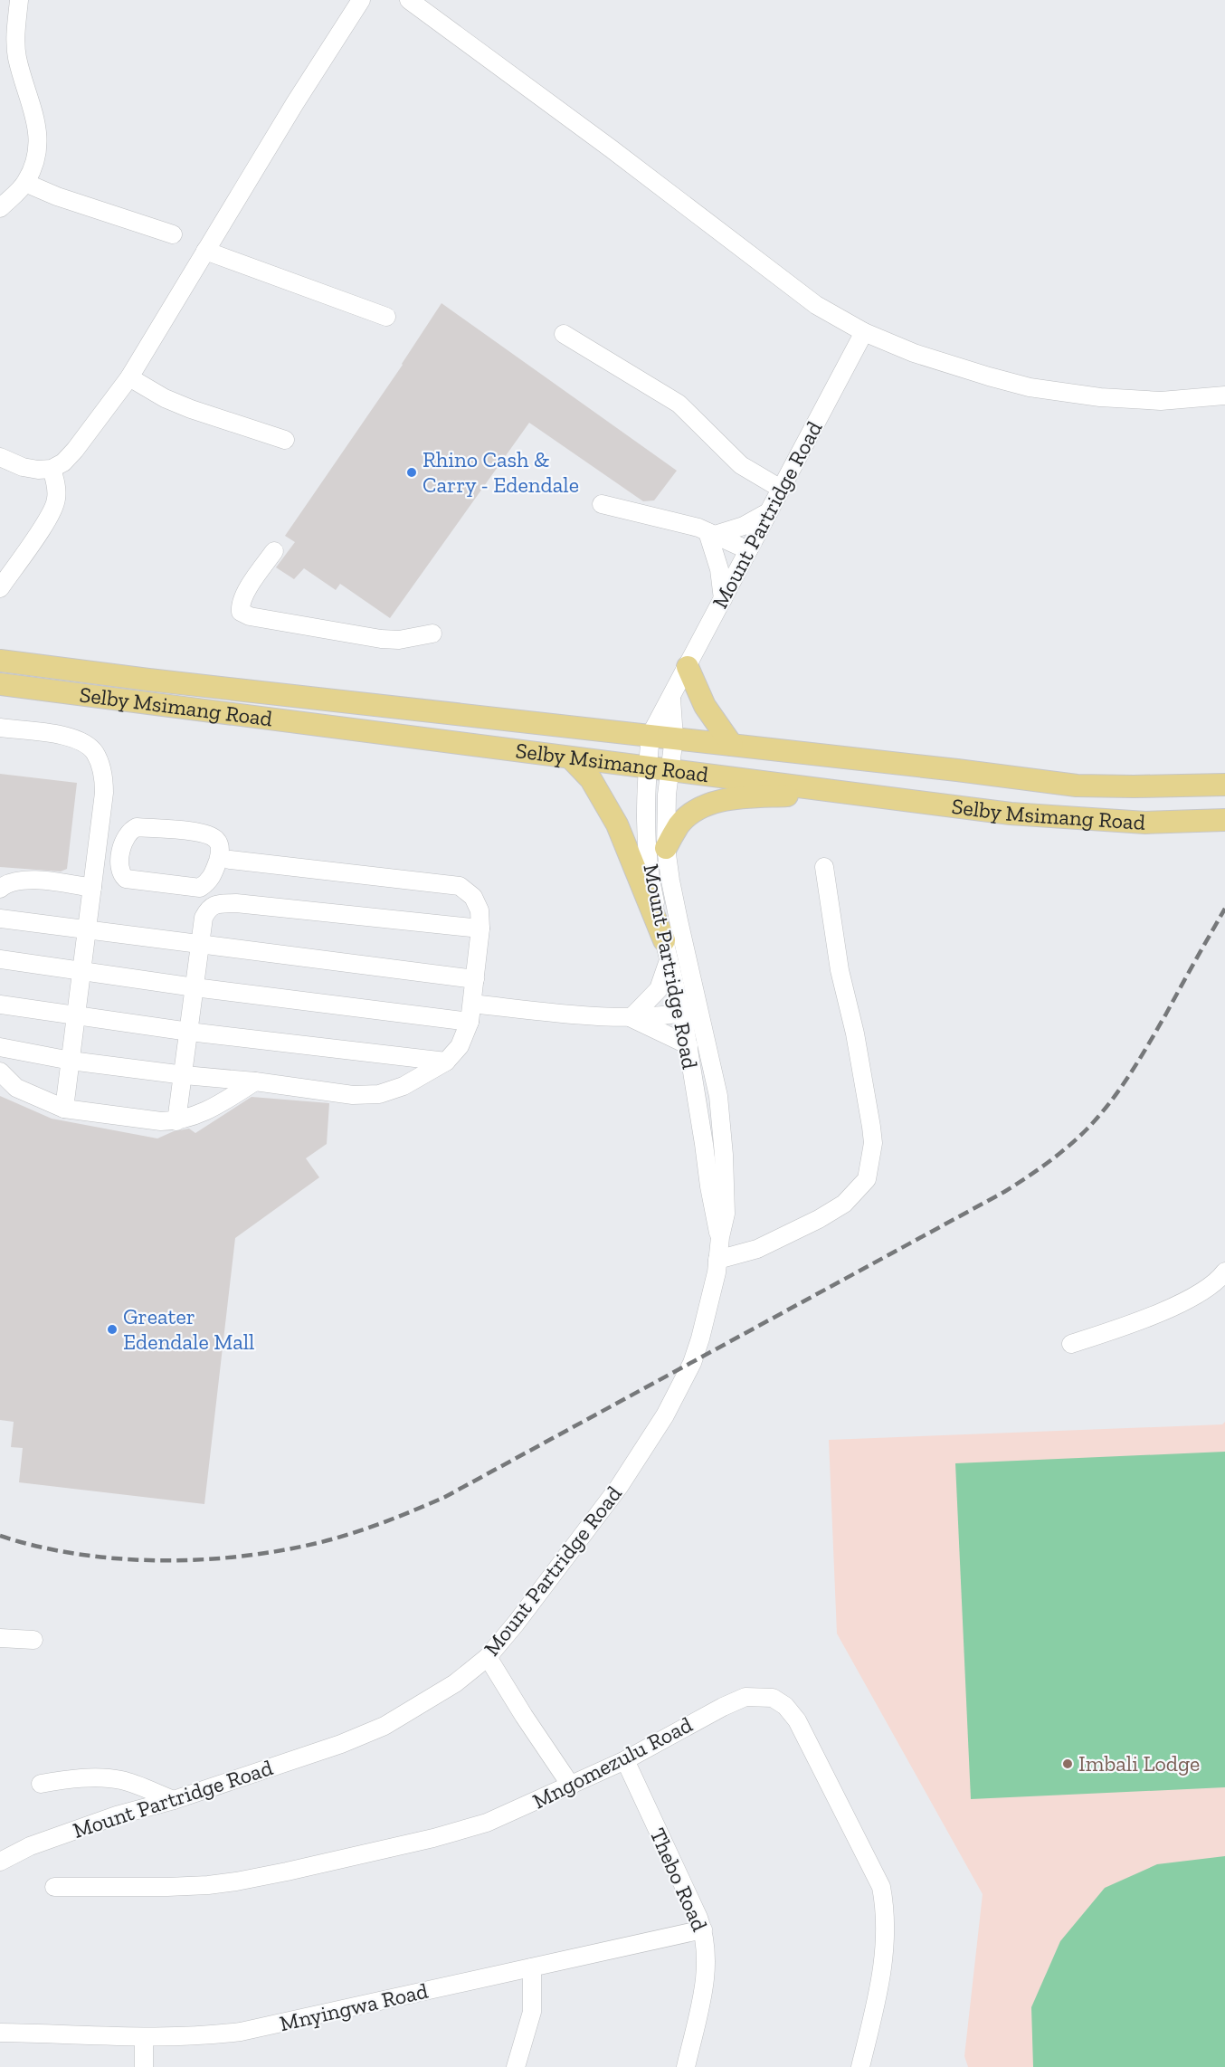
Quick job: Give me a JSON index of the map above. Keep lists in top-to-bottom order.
{
  "streets": {
    "main road": ["Selby Msimang Road"],
    "street": [
      "Mount Partridge Road",
      "Mngomezulu Road",
      "Thebo Road",
      "Mnyingwa Road"
    ]
  },
  "crossings": [
    ["Mount Partridge Road", "Selby Msimang Road"],
    ["Mngomezulu Road", "Thebo Road"],
    ["Thebo Road", "Mnyingwa Road"]
  ],
  "places": ["Rhino Cash & Carry - Edendale", "Greater Edendale Mall", "Imbali Lodge"]
}
